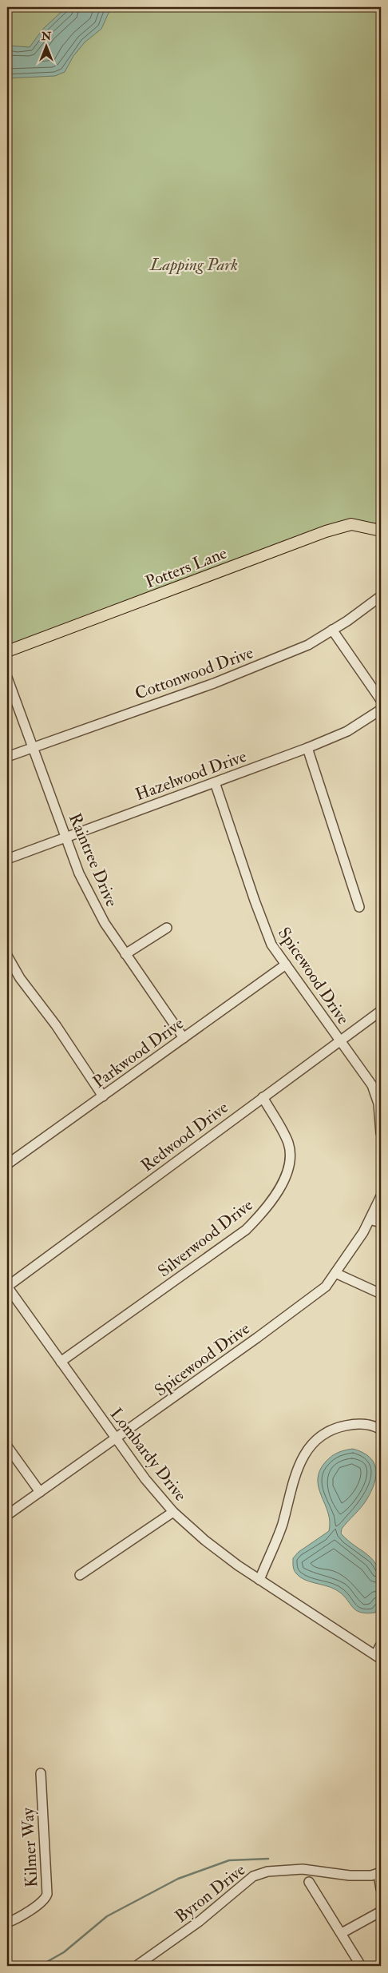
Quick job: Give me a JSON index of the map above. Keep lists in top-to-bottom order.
{
  "streets": {
    "main road": ["Potters Lane"],
    "street": [
      "Cottonwood Drive",
      "Hazelwood Drive",
      "Raintree Drive",
      "Spicewood Drive",
      "Parkwood Drive",
      "Redwood Drive",
      "Silverwood Drive",
      "Lombardy Drive",
      "Kilmer Way",
      "Byron Drive"
    ]
  },
  "crossings": [
    ["Cottonwood Drive", "Raintree Drive"],
    ["Hazelwood Drive", "Raintree Drive"],
    ["Hazelwood Drive", "Spicewood Drive"],
    ["Raintree Drive", "Parkwood Drive"],
    ["Spicewood Drive", "Parkwood Drive"],
    ["Spicewood Drive", "Redwood Drive"],
    ["Spicewood Drive", "Lombardy Drive"],
    ["Redwood Drive", "Silverwood Drive"],
    ["Redwood Drive", "Lombardy Drive"],
    ["Silverwood Drive", "Lombardy Drive"]
  ],
  "parks": ["Lapping Park"],
  "north": "top"
}
